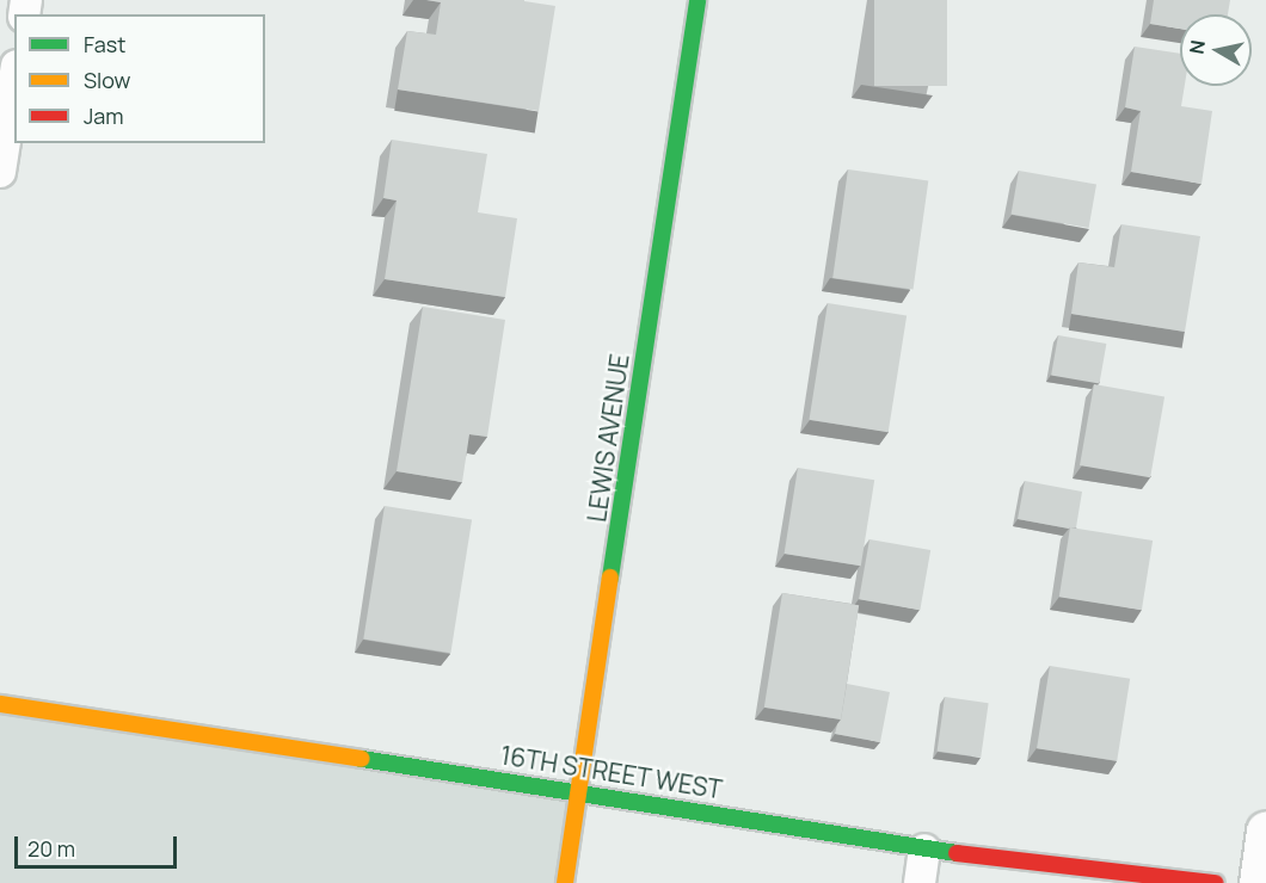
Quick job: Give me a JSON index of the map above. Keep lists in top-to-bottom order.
{
  "streets": {
    "street": ["LEWIS AVENUE", "16TH STREET WEST"]
  },
  "crossings": [
    ["LEWIS AVENUE", "16TH STREET WEST"]
  ],
  "legend": ["Fast", "Slow", "Jam"],
  "scale_bar": "20 m",
  "north": "left"
}
